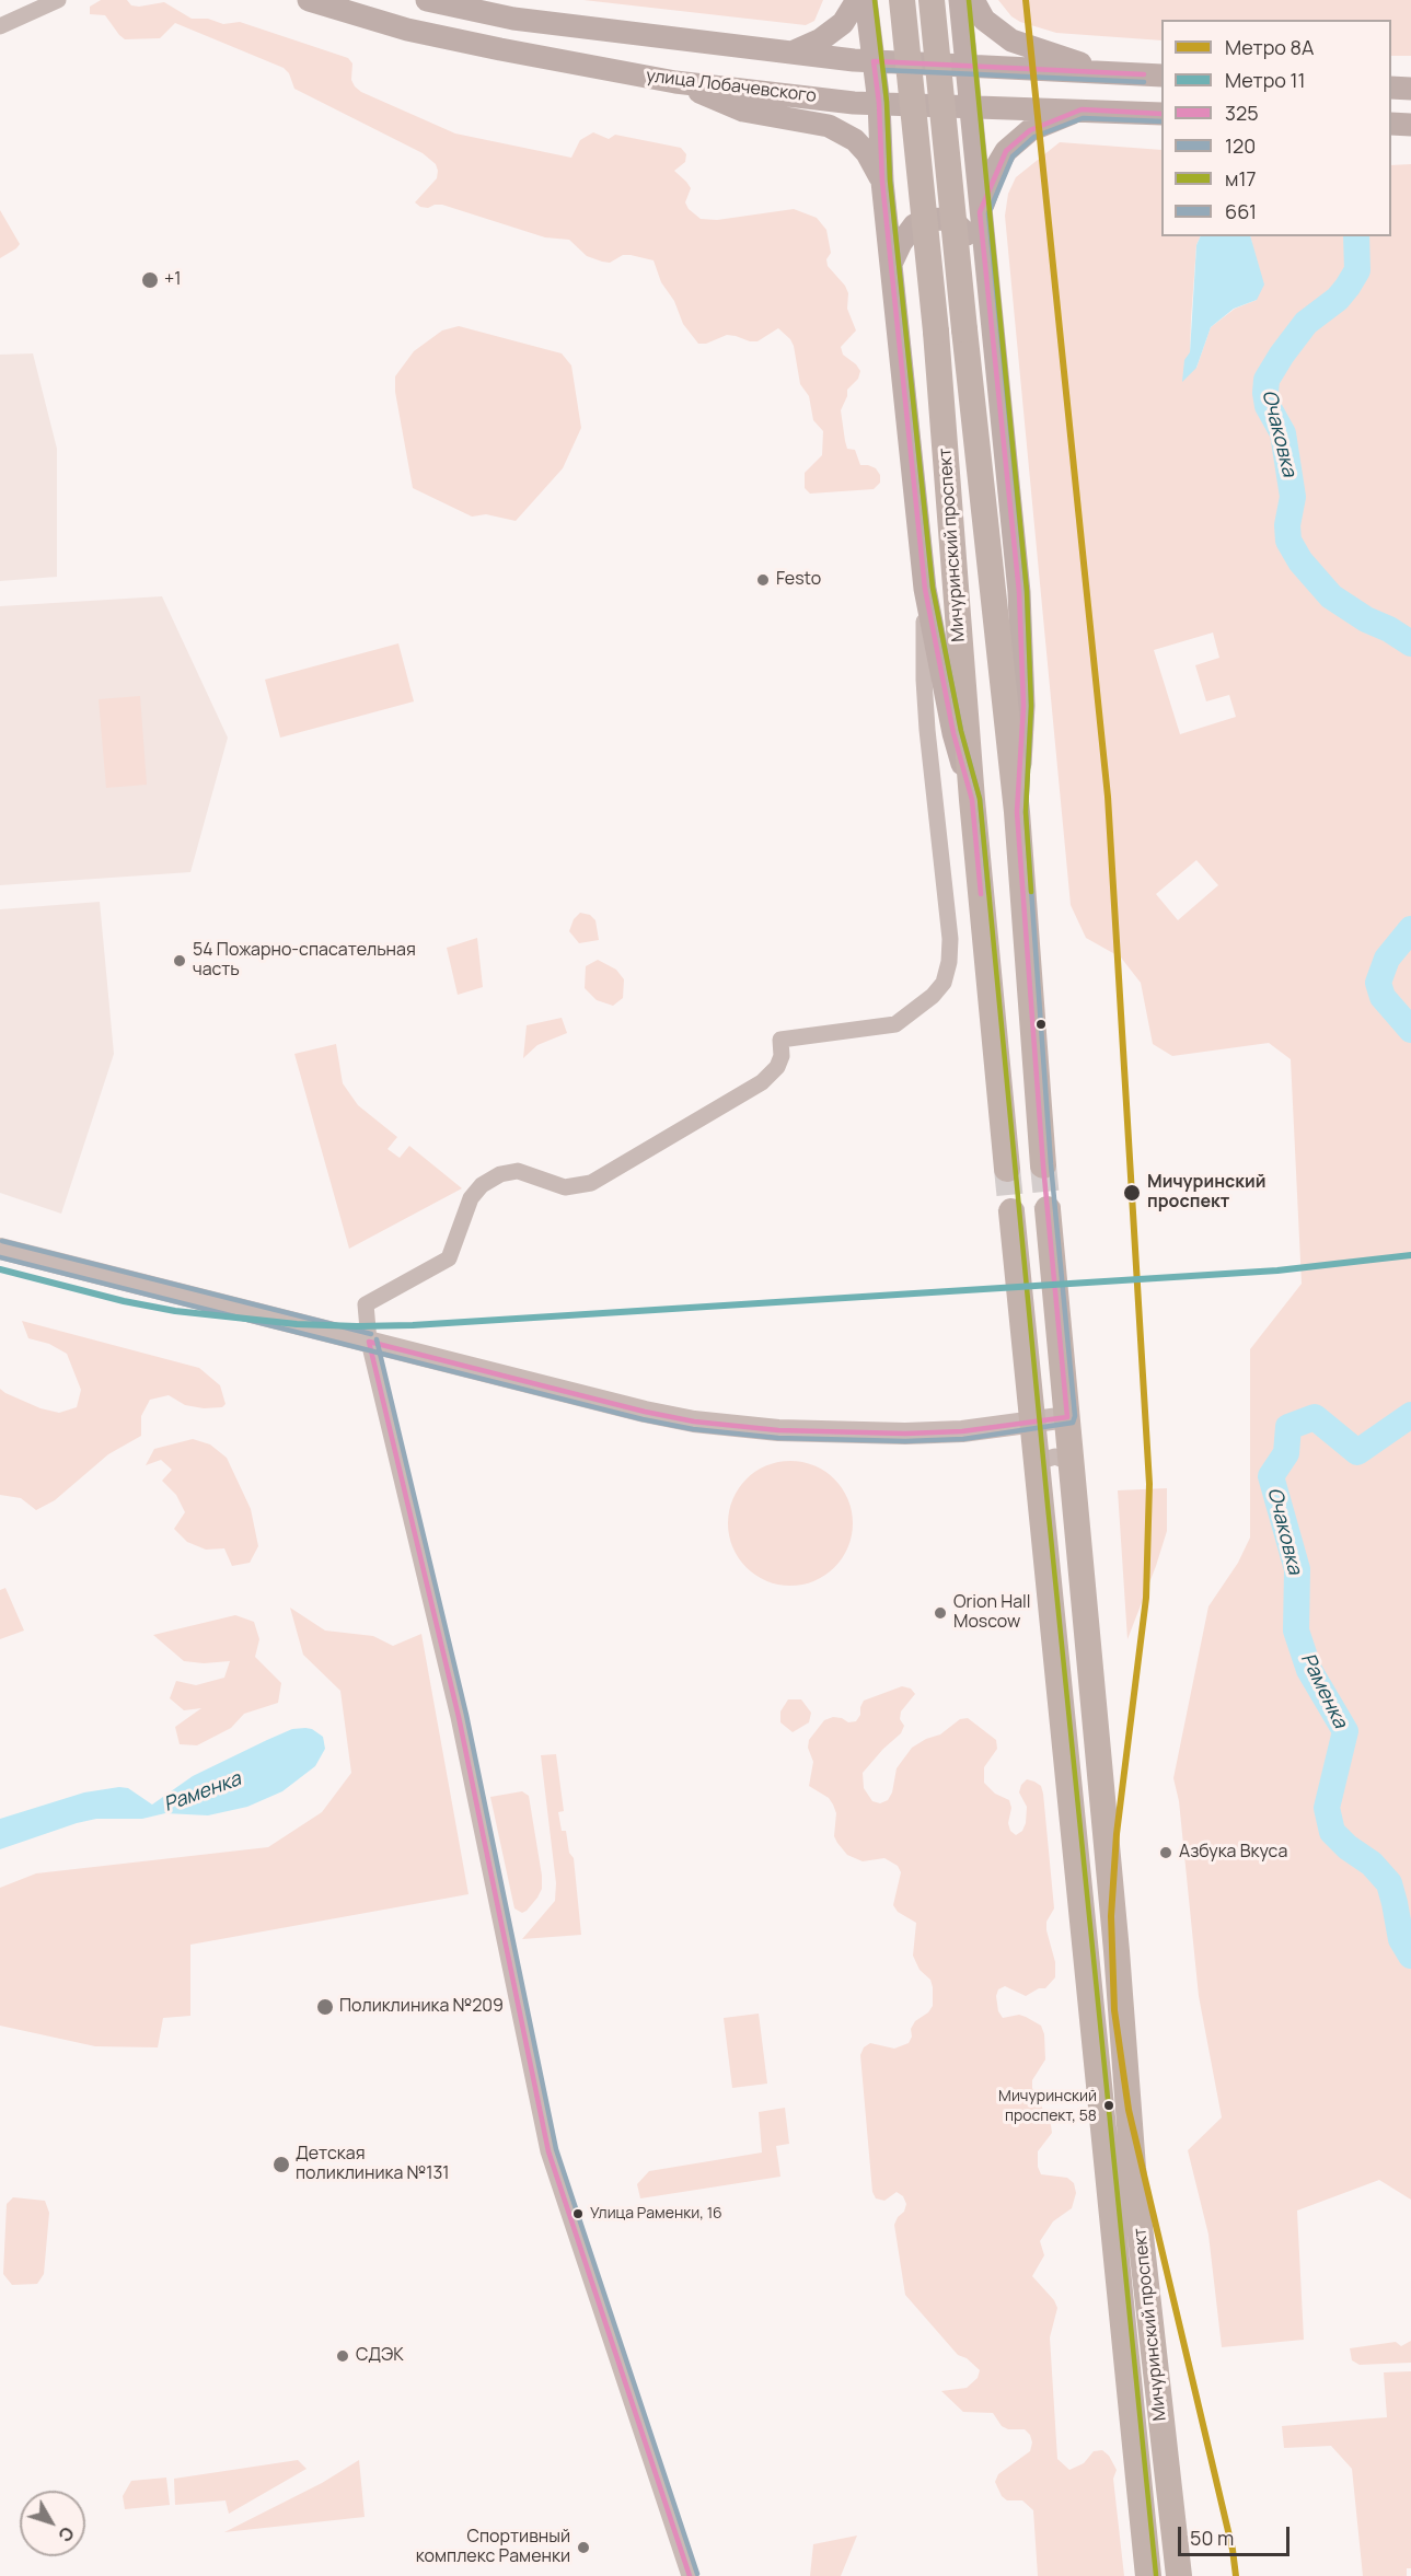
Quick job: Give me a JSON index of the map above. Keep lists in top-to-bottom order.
{
  "streets": {
    "main road": ["улица Лобачевского", "Мичуринский проспект"]
  },
  "water": ["Очаковка", "Раменка"],
  "places": [
    "+1",
    "Festo",
    "54 Пожарно-спасательная часть",
    "Мичуринский проспект",
    "Orion Hall Moscow",
    "Азбука Вкуса",
    "Поликлиника №209",
    "Мичуринский проспект, 58",
    "Детская поликлиника №131",
    "Улица Раменки, 16",
    "СДЭК",
    "Спортивный комплекс Раменки"
  ],
  "lines": [
    "metro line 8А",
    "transit line м17",
    "transit line 325",
    "transit line 120",
    "transit line 661",
    "metro line 11"
  ],
  "legend": [
    "Метро 8А",
    "Метро 11",
    "325",
    "120",
    "м17",
    "661"
  ],
  "scale_bar": "50 m",
  "north": "bottom right"
}
